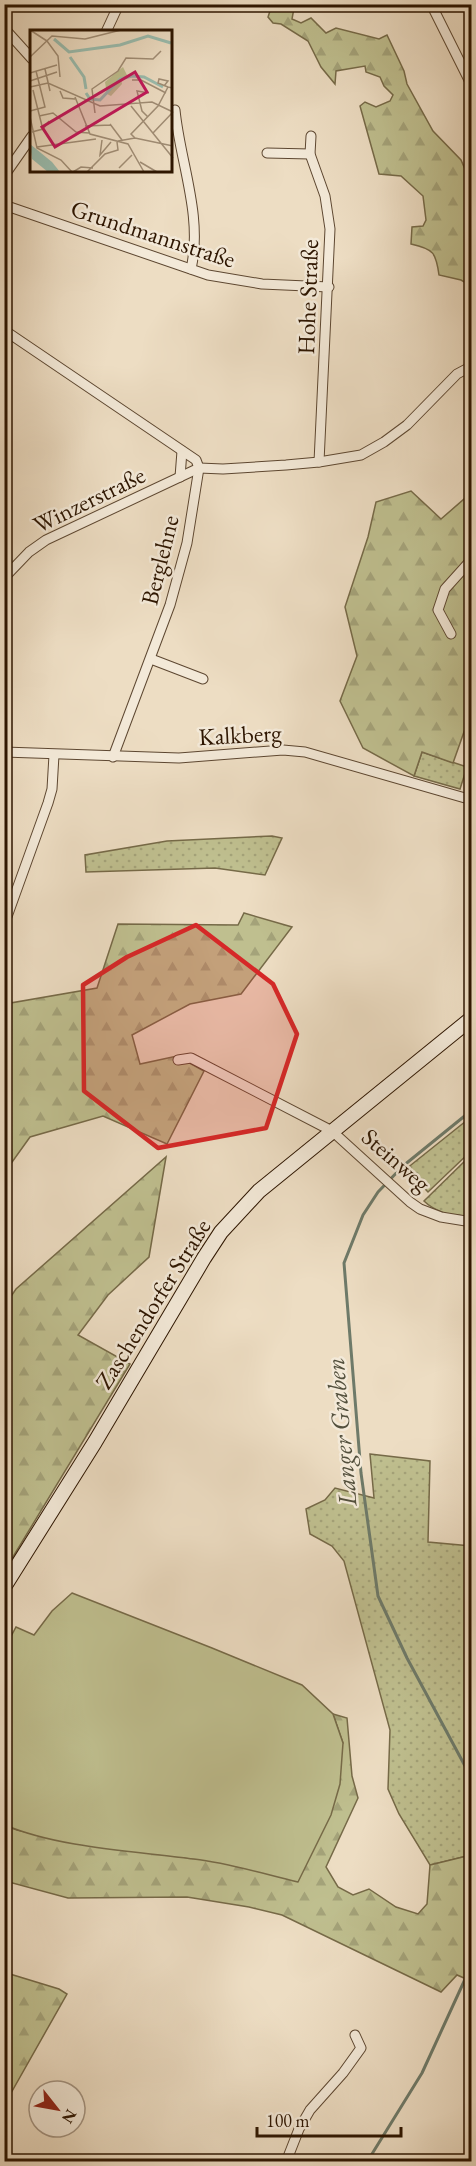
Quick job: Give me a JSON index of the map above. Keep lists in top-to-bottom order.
{
  "streets": {
    "street": [
      "Grundmannstraße",
      "Hohe Straße",
      "Winzerstraße",
      "Berglehne",
      "Kalkberg",
      "Steinweg",
      "Zaschendorfer Straße"
    ]
  },
  "crossings": [
    ["Grundmannstraße", "Hohe Straße"],
    ["Winzerstraße", "Berglehne"],
    ["Berglehne", "Kalkberg"],
    ["Steinweg", "Zaschendorfer Straße"]
  ],
  "water": ["Langer Graben"],
  "scale_bar": "100 m",
  "north": "bottom right"
}
